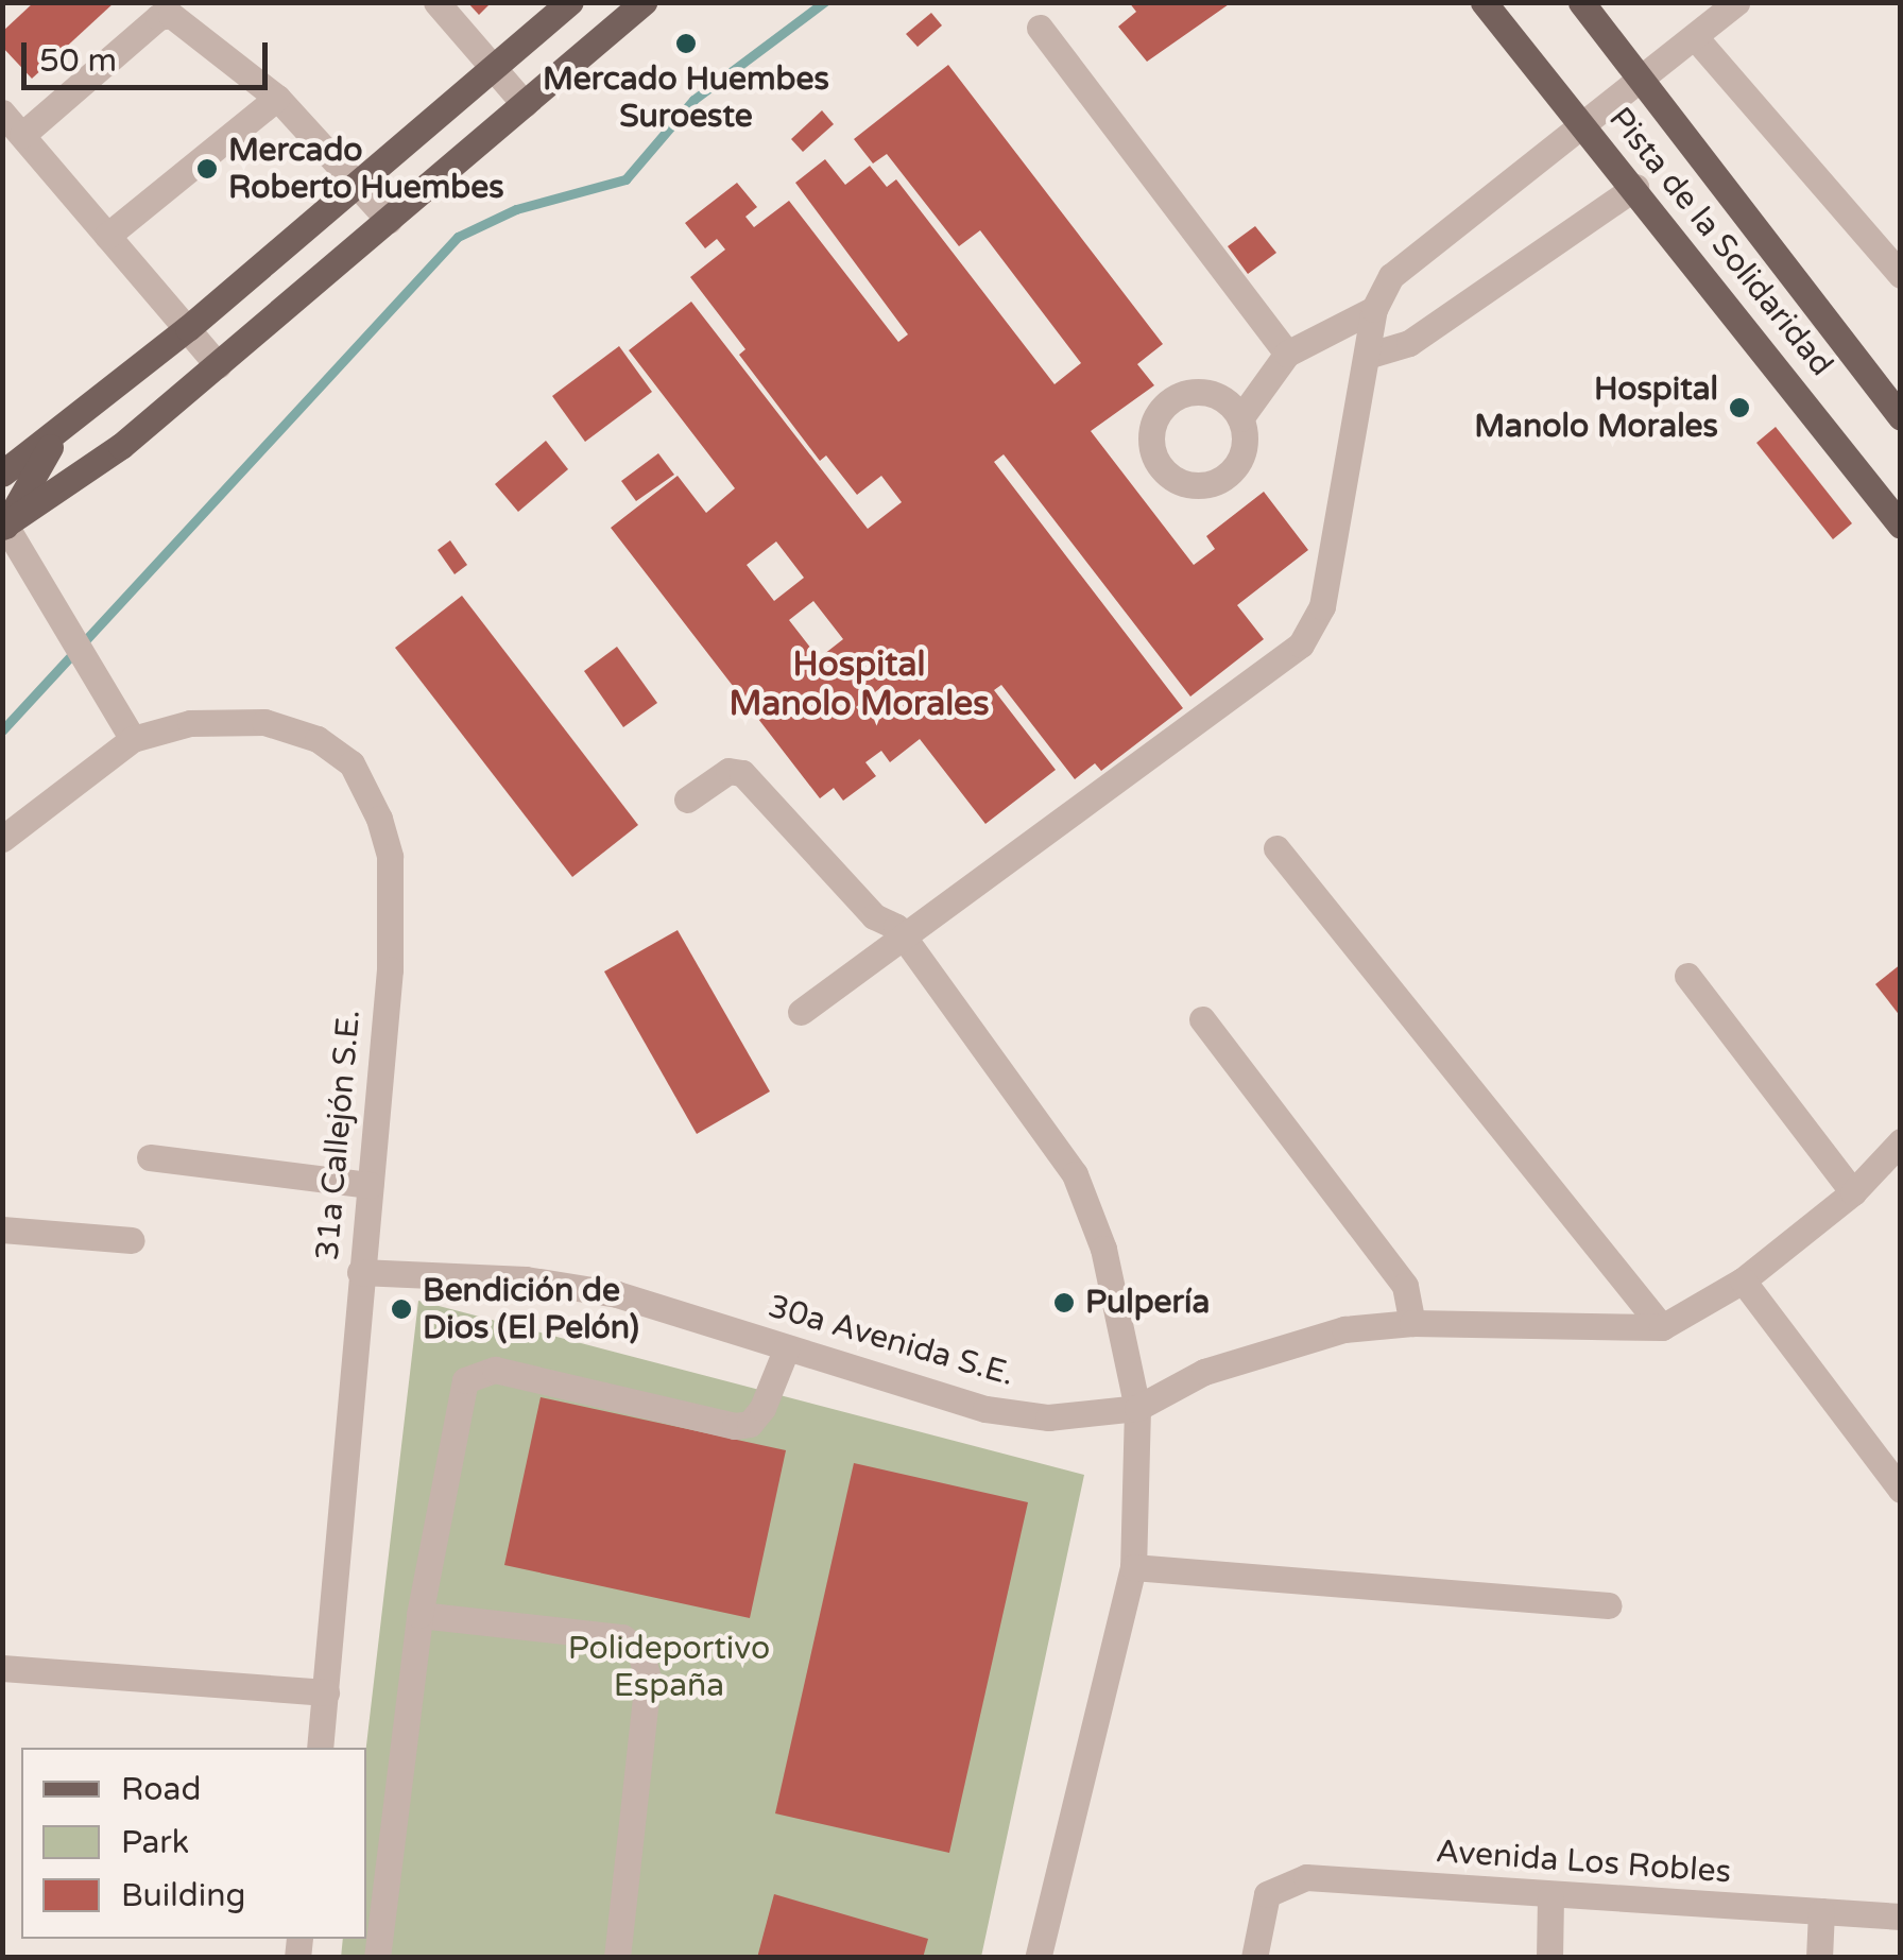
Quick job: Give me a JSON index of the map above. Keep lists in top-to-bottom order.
{
  "streets": {
    "main road": ["Pista de la Solidaridad"],
    "street": ["31a Callejón S.E.", "30a Avenida S.E.", "Avenida Los Robles"]
  },
  "crossings": [
    ["31a Callejón S.E.", "30a Avenida S.E."]
  ],
  "districts": ["Hospital Manolo Morales"],
  "parks": ["Polideportivo España"],
  "places": [
    "Mercado Huembes Suroeste",
    "Mercado Roberto Huembes",
    "Hospital Manolo Morales",
    "Pulpería",
    "Bendición de Dios (El Pelón)"
  ],
  "legend": ["Road", "Park", "Building"],
  "scale_bar": "50 m"
}
